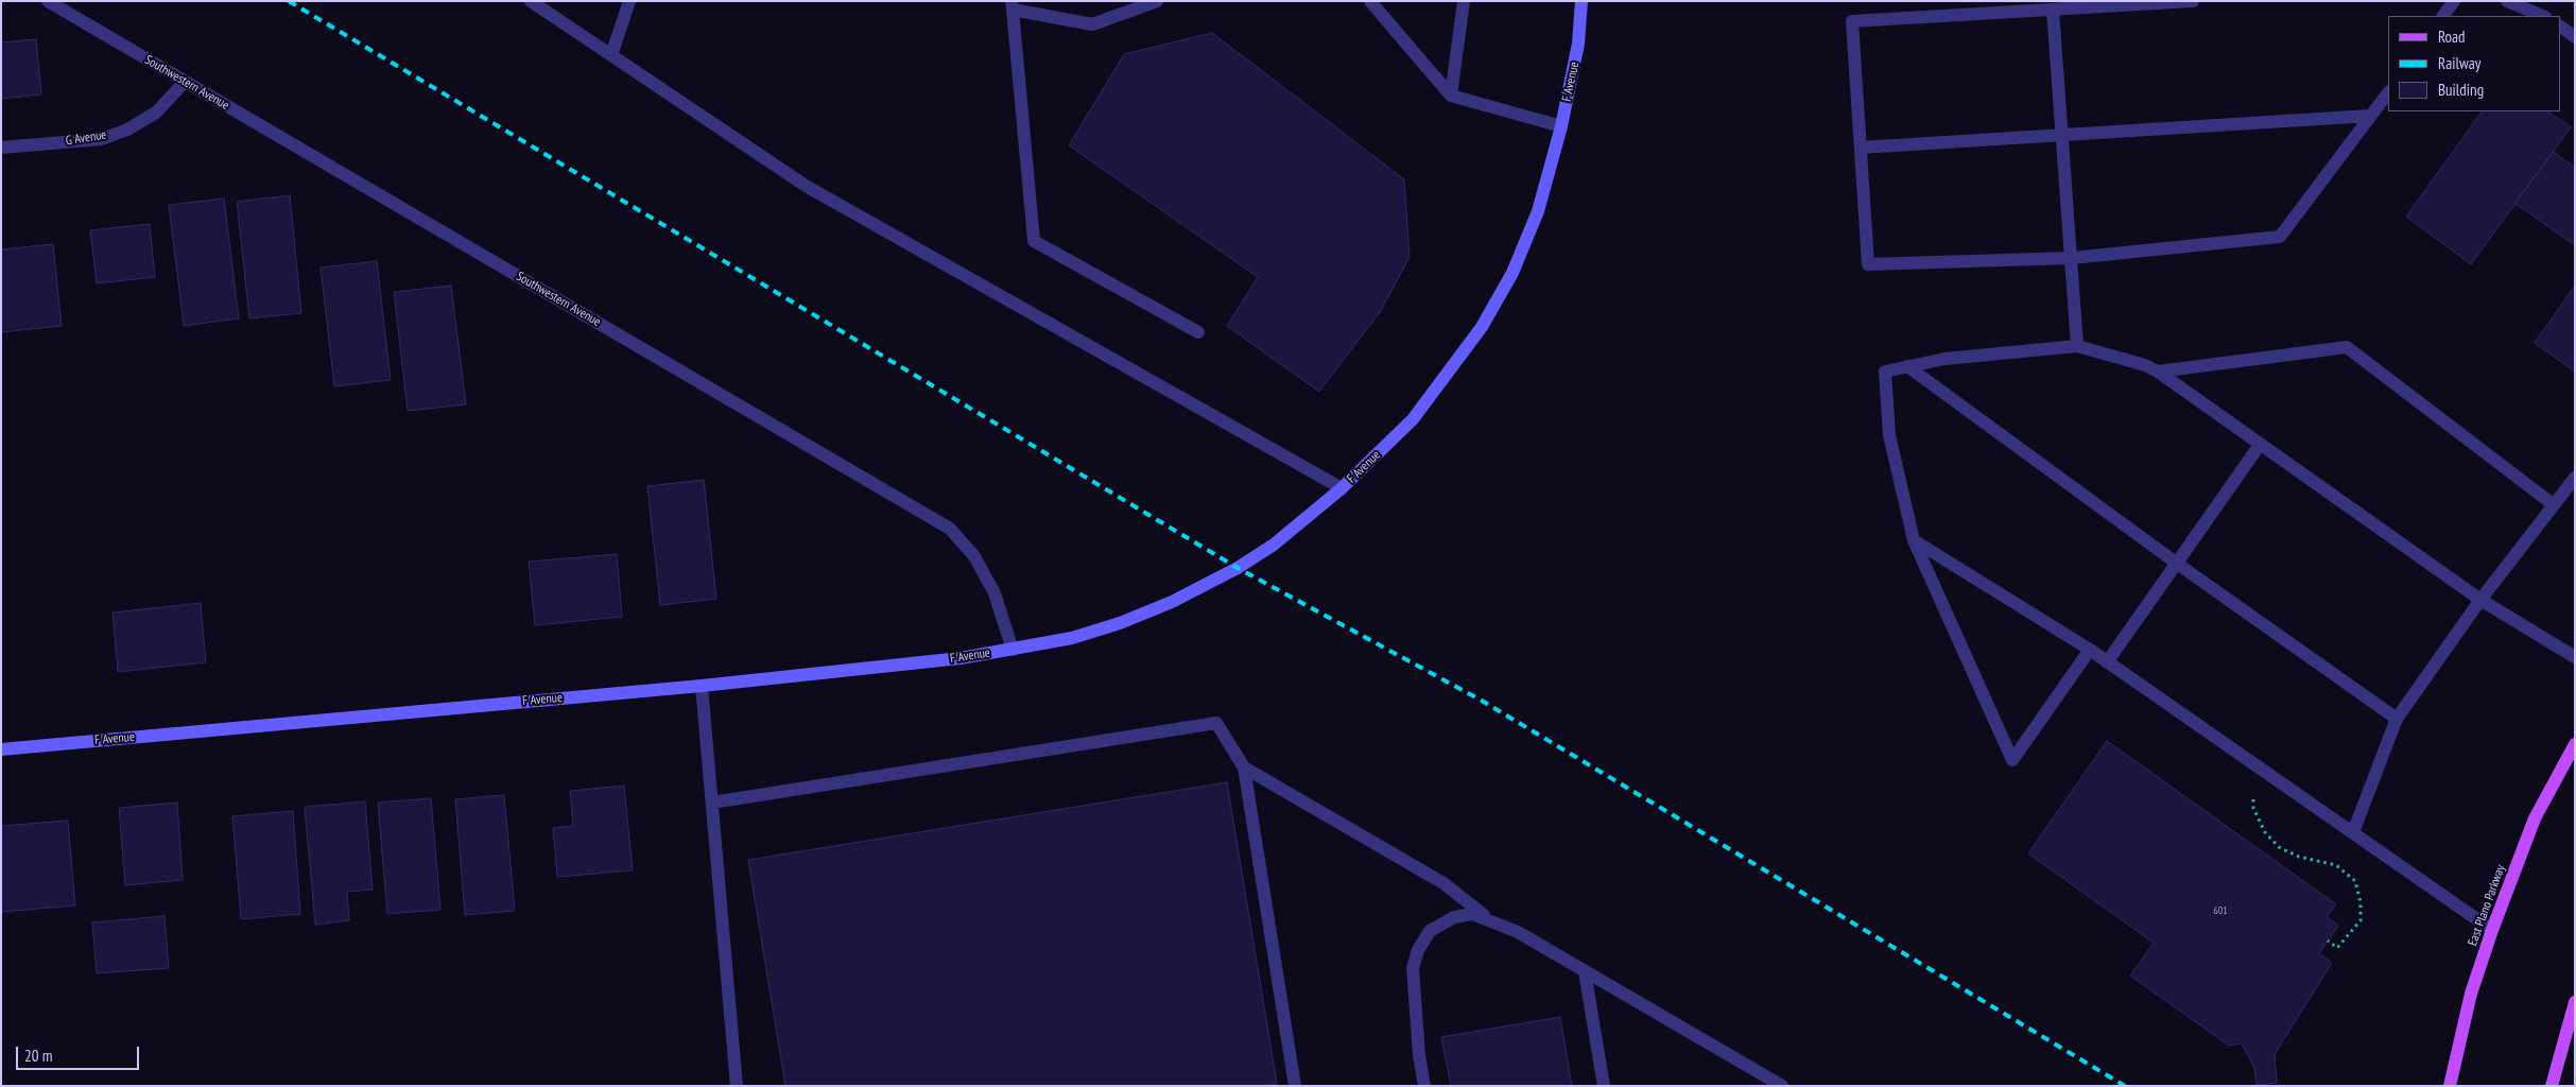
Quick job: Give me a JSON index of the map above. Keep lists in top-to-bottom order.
{
  "streets": {
    "main road": ["East Plano Parkway"],
    "street": ["F Avenue", "Southwestern Avenue", "G Avenue"]
  },
  "crossings": [
    ["F Avenue", "Southwestern Avenue"],
    ["Southwestern Avenue", "G Avenue"]
  ],
  "house_numbers": ["601"],
  "legend": ["Road", "Railway", "Building"],
  "scale_bar": "20 m"
}
